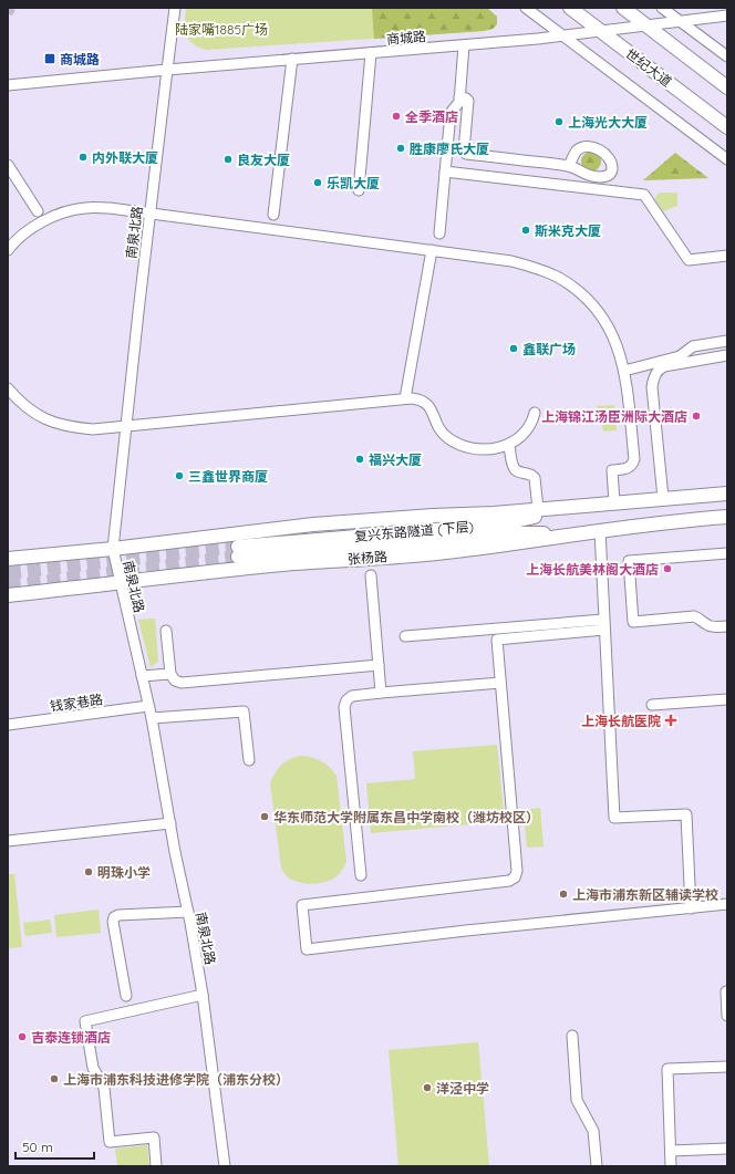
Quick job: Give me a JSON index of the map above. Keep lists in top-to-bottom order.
{
  "streets": {
    "main road": ["世纪大道", "复兴东路隧道 (下层)", "张杨路"],
    "street": ["商城路", "南泉北路", "钱家巷路"]
  },
  "crossings": [
    ["商城路", "世纪大道"],
    ["商城路", "南泉北路"],
    ["南泉北路", "张杨路"],
    ["南泉北路", "钱家巷路"],
    ["复兴东路隧道 (下层)", "张杨路"]
  ],
  "parks": ["陆家嘴1885广场"],
  "places": {
    "transit": ["商城路"],
    "other": [
      "全季酒店",
      "上海光大大厦",
      "胜康廖氏大厦",
      "内外联大厦",
      "良友大厦",
      "乐凯大厦",
      "斯米克大厦",
      "鑫联广场",
      "上海锦江汤臣洲际大酒店",
      "福兴大厦",
      "三鑫世界商厦",
      "上海长航美林阁大酒店",
      "华东师范大学附属东昌中学南校（潍坊校区）",
      "明珠小学",
      "上海市浦东新区辅读学校",
      "吉泰连锁酒店",
      "上海市浦东科技进修学院（浦东分校）",
      "洋泾中学"
    ],
    "health": ["上海长航医院"]
  },
  "scale_bar": "50 m"
}
